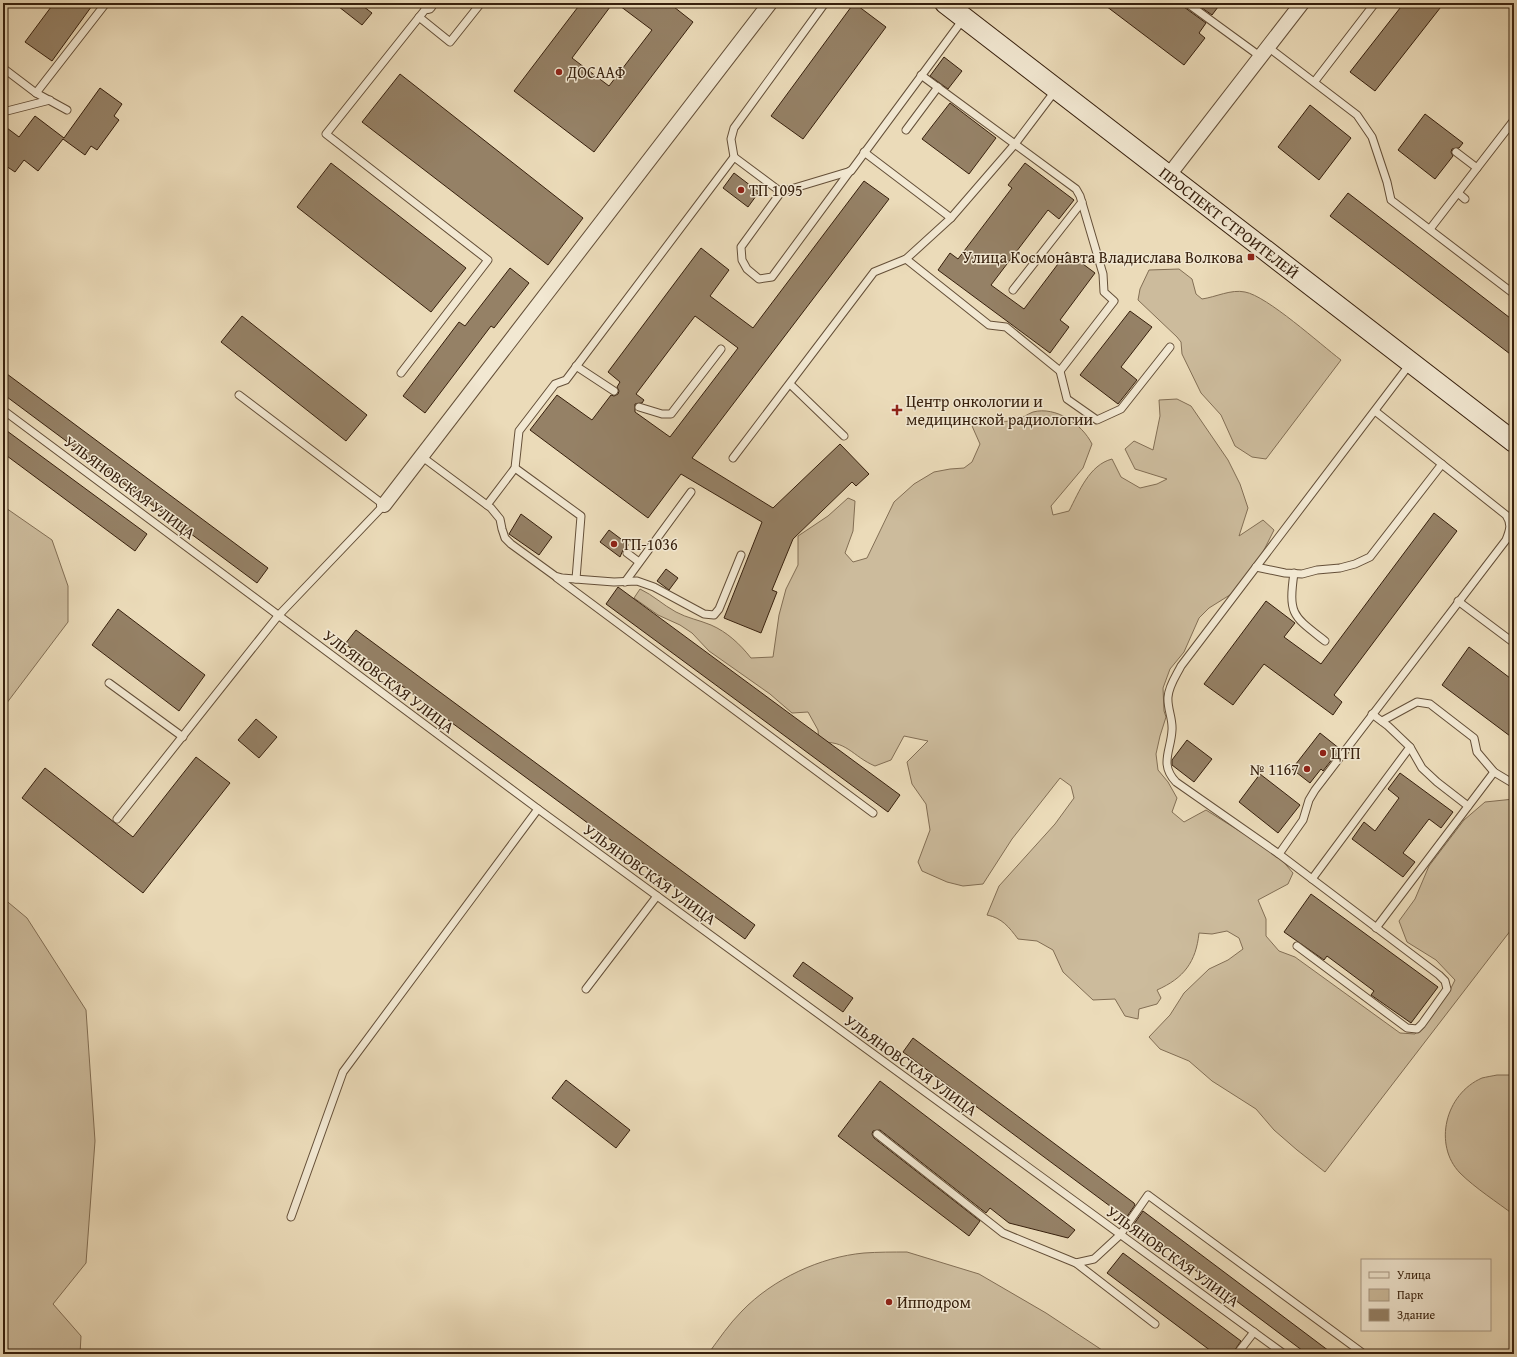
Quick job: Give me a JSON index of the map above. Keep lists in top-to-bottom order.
{
  "streets": {
    "main road": ["ПРОСПЕКТ СТРОИТЕЛЕЙ"],
    "lane": ["УЛЬЯНОВСКАЯ УЛИЦА"]
  },
  "places": {
    "other": [
      "ДОСААФ",
      "ТП 1095",
      "ТП-1036",
      "ЦТП",
      "№ 1167",
      "Ипподром"
    ],
    "transit": ["Улица Космонавта Владислава Волкова"],
    "health": ["Центр онкологии и медицинской радиологии"]
  },
  "legend": ["Улица", "Парк", "Здание"]
}
